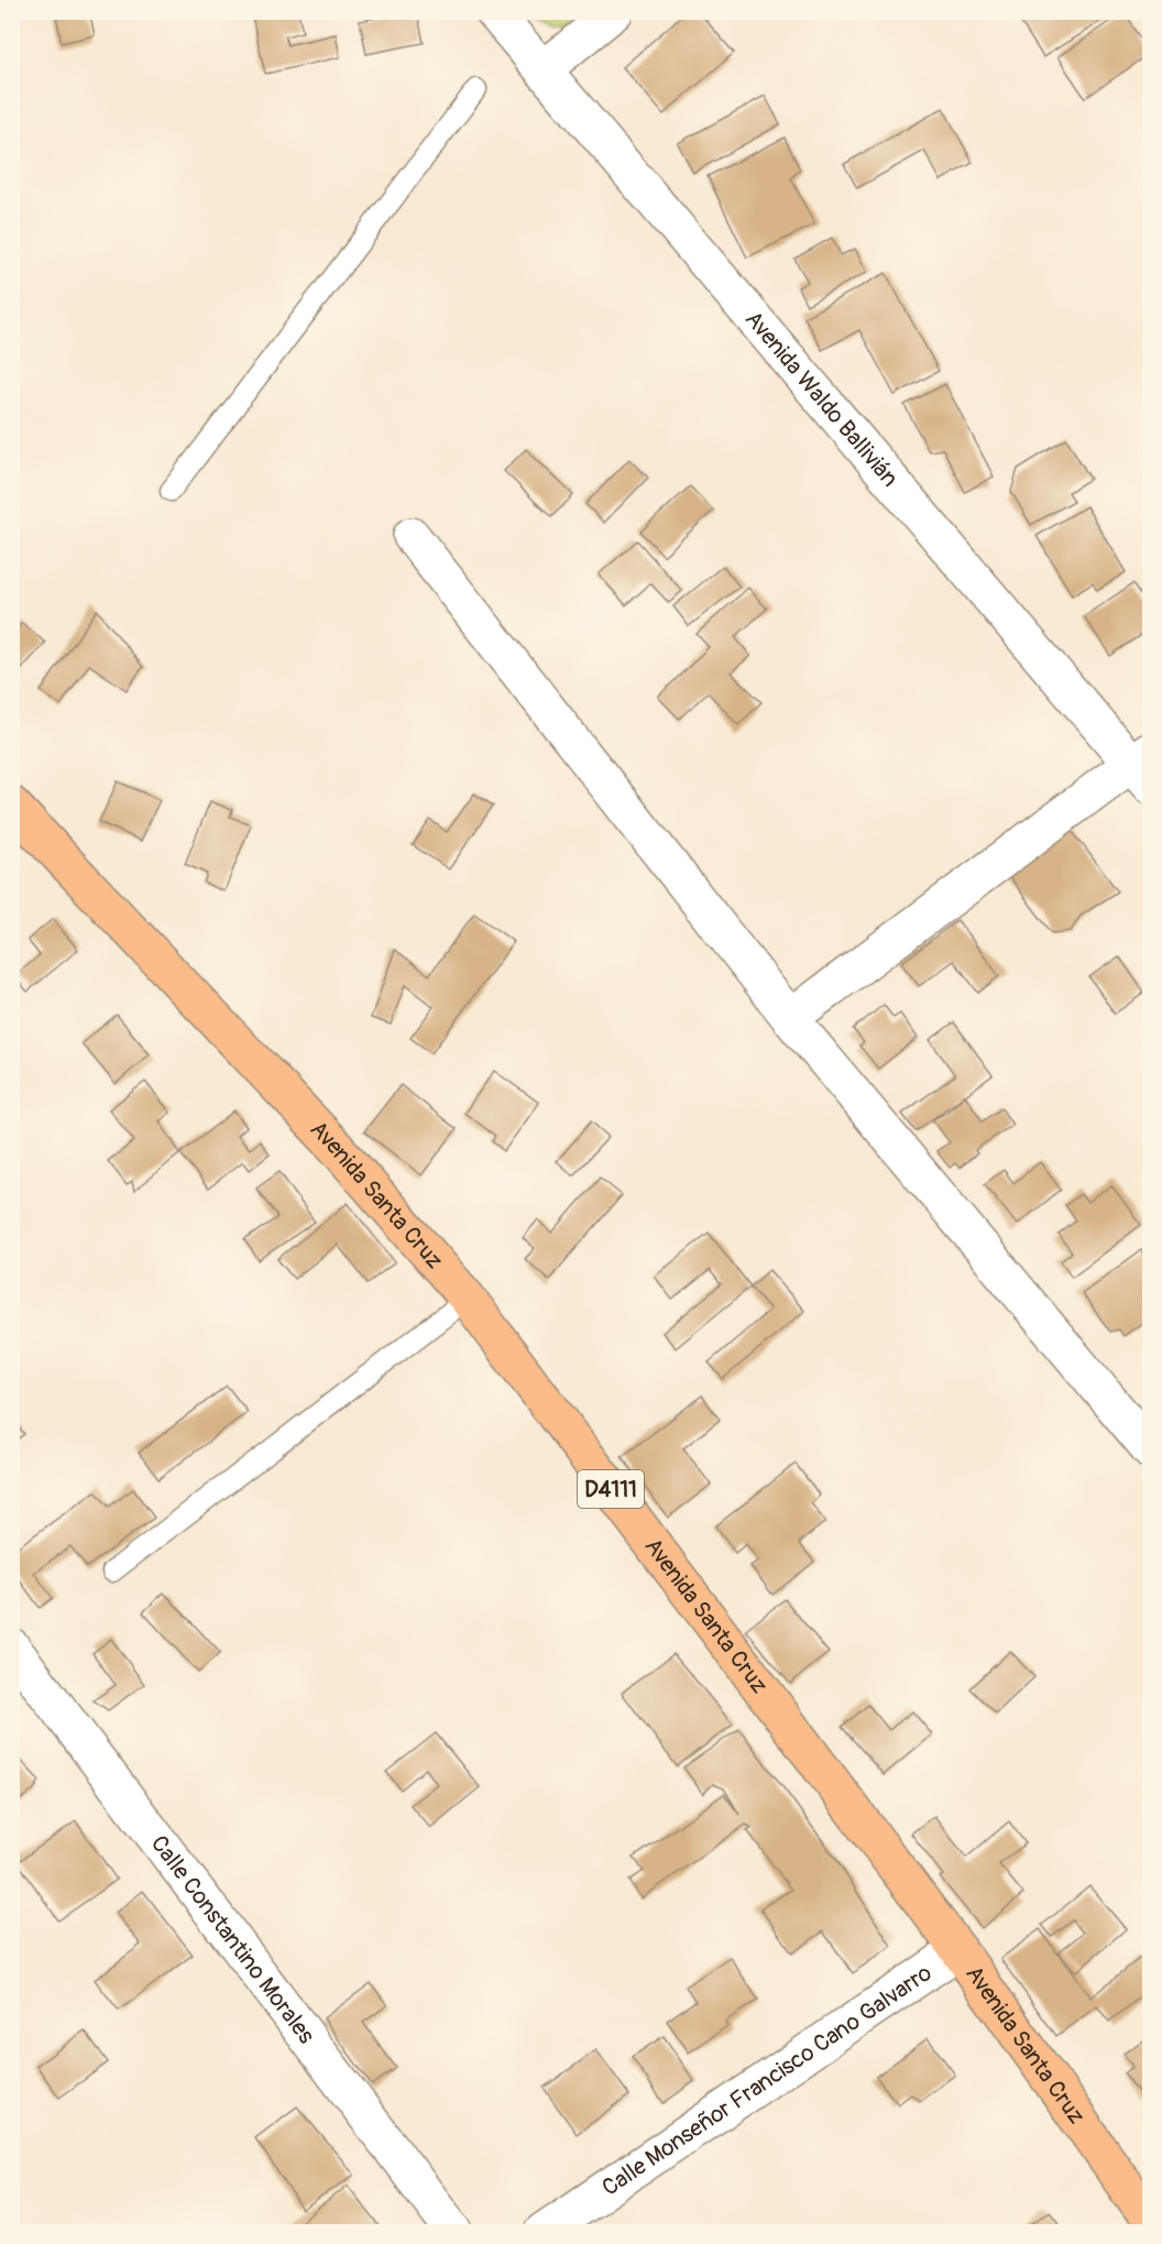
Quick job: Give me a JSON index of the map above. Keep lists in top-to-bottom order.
{
  "streets": {
    "main road": ["Avenida Santa Cruz", "D4111"],
    "street": ["Avenida Waldo Ballivián", "Calle Constantino Morales", "Calle Monseñor Francisco Cano Galvarro"]
  },
  "crossings": [
    ["Avenida Santa Cruz", "Calle Monseñor Francisco Cano Galvarro"]
  ]
}
